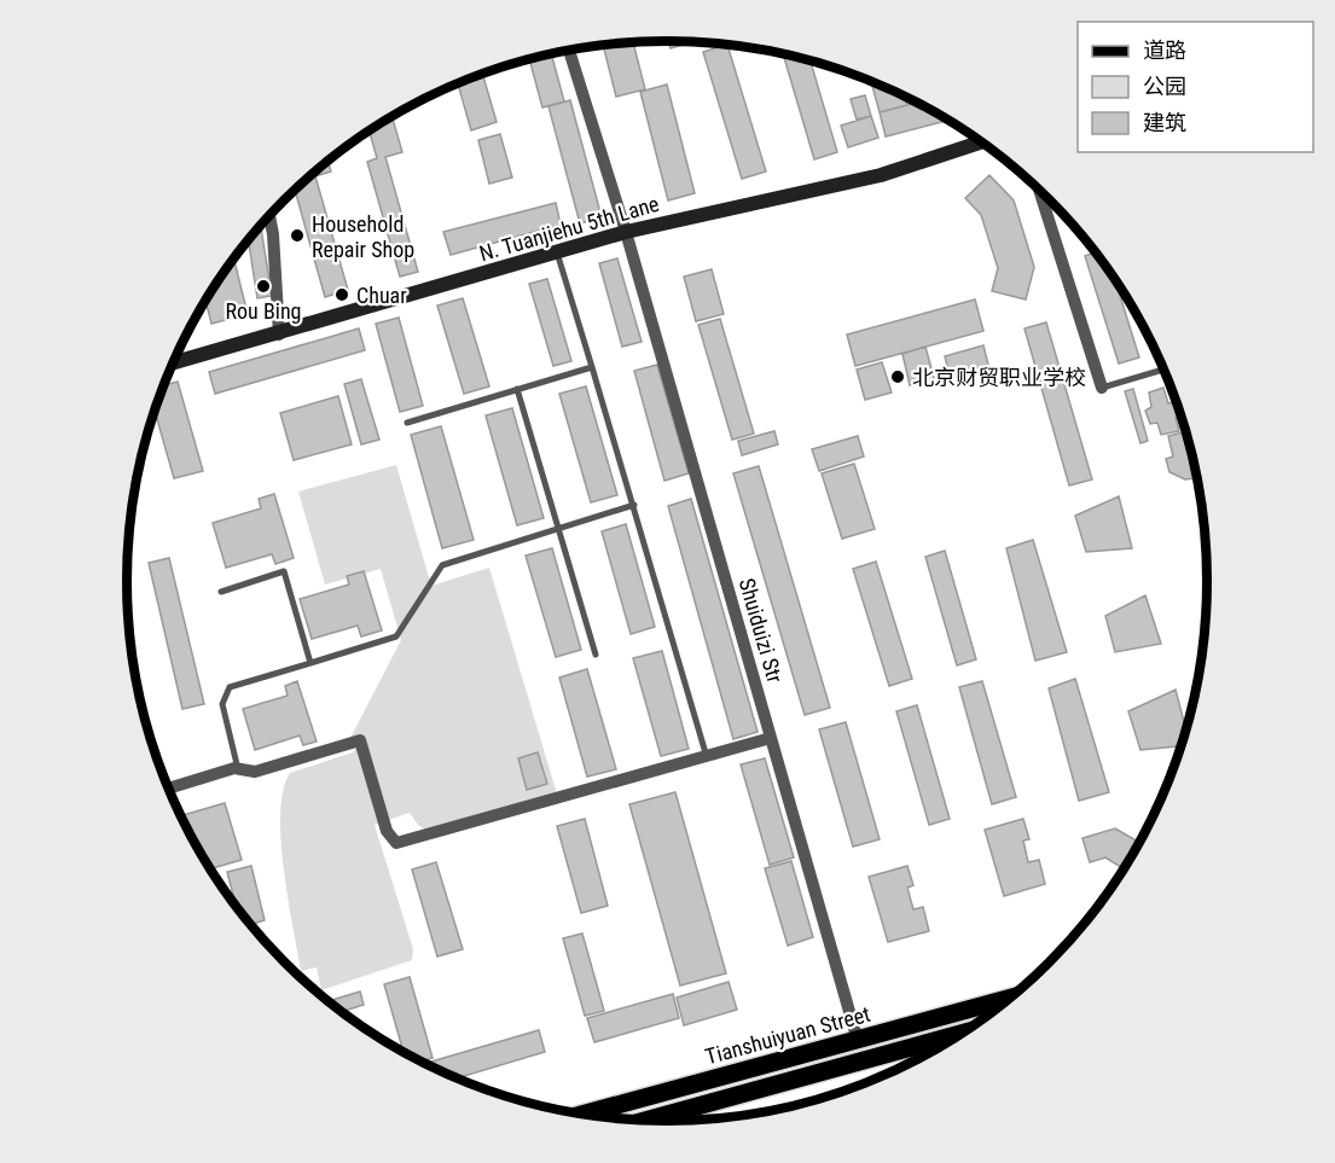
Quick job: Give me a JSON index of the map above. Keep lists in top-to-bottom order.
{
  "streets": {
    "main road": ["Tianshuiyuan Street"],
    "street": ["N. Tuanjiehu 5th Lane", "Shuiduizi Str"]
  },
  "crossings": [
    ["N. Tuanjiehu 5th Lane", "Shuiduizi Str"],
    ["Shuiduizi Str", "Tianshuiyuan Street"]
  ],
  "places": [
    "Household Repair Shop",
    "Rou Bing",
    "Chuar",
    "北京财贸职业学校"
  ],
  "legend": ["道路", "公园", "建筑"]
}
